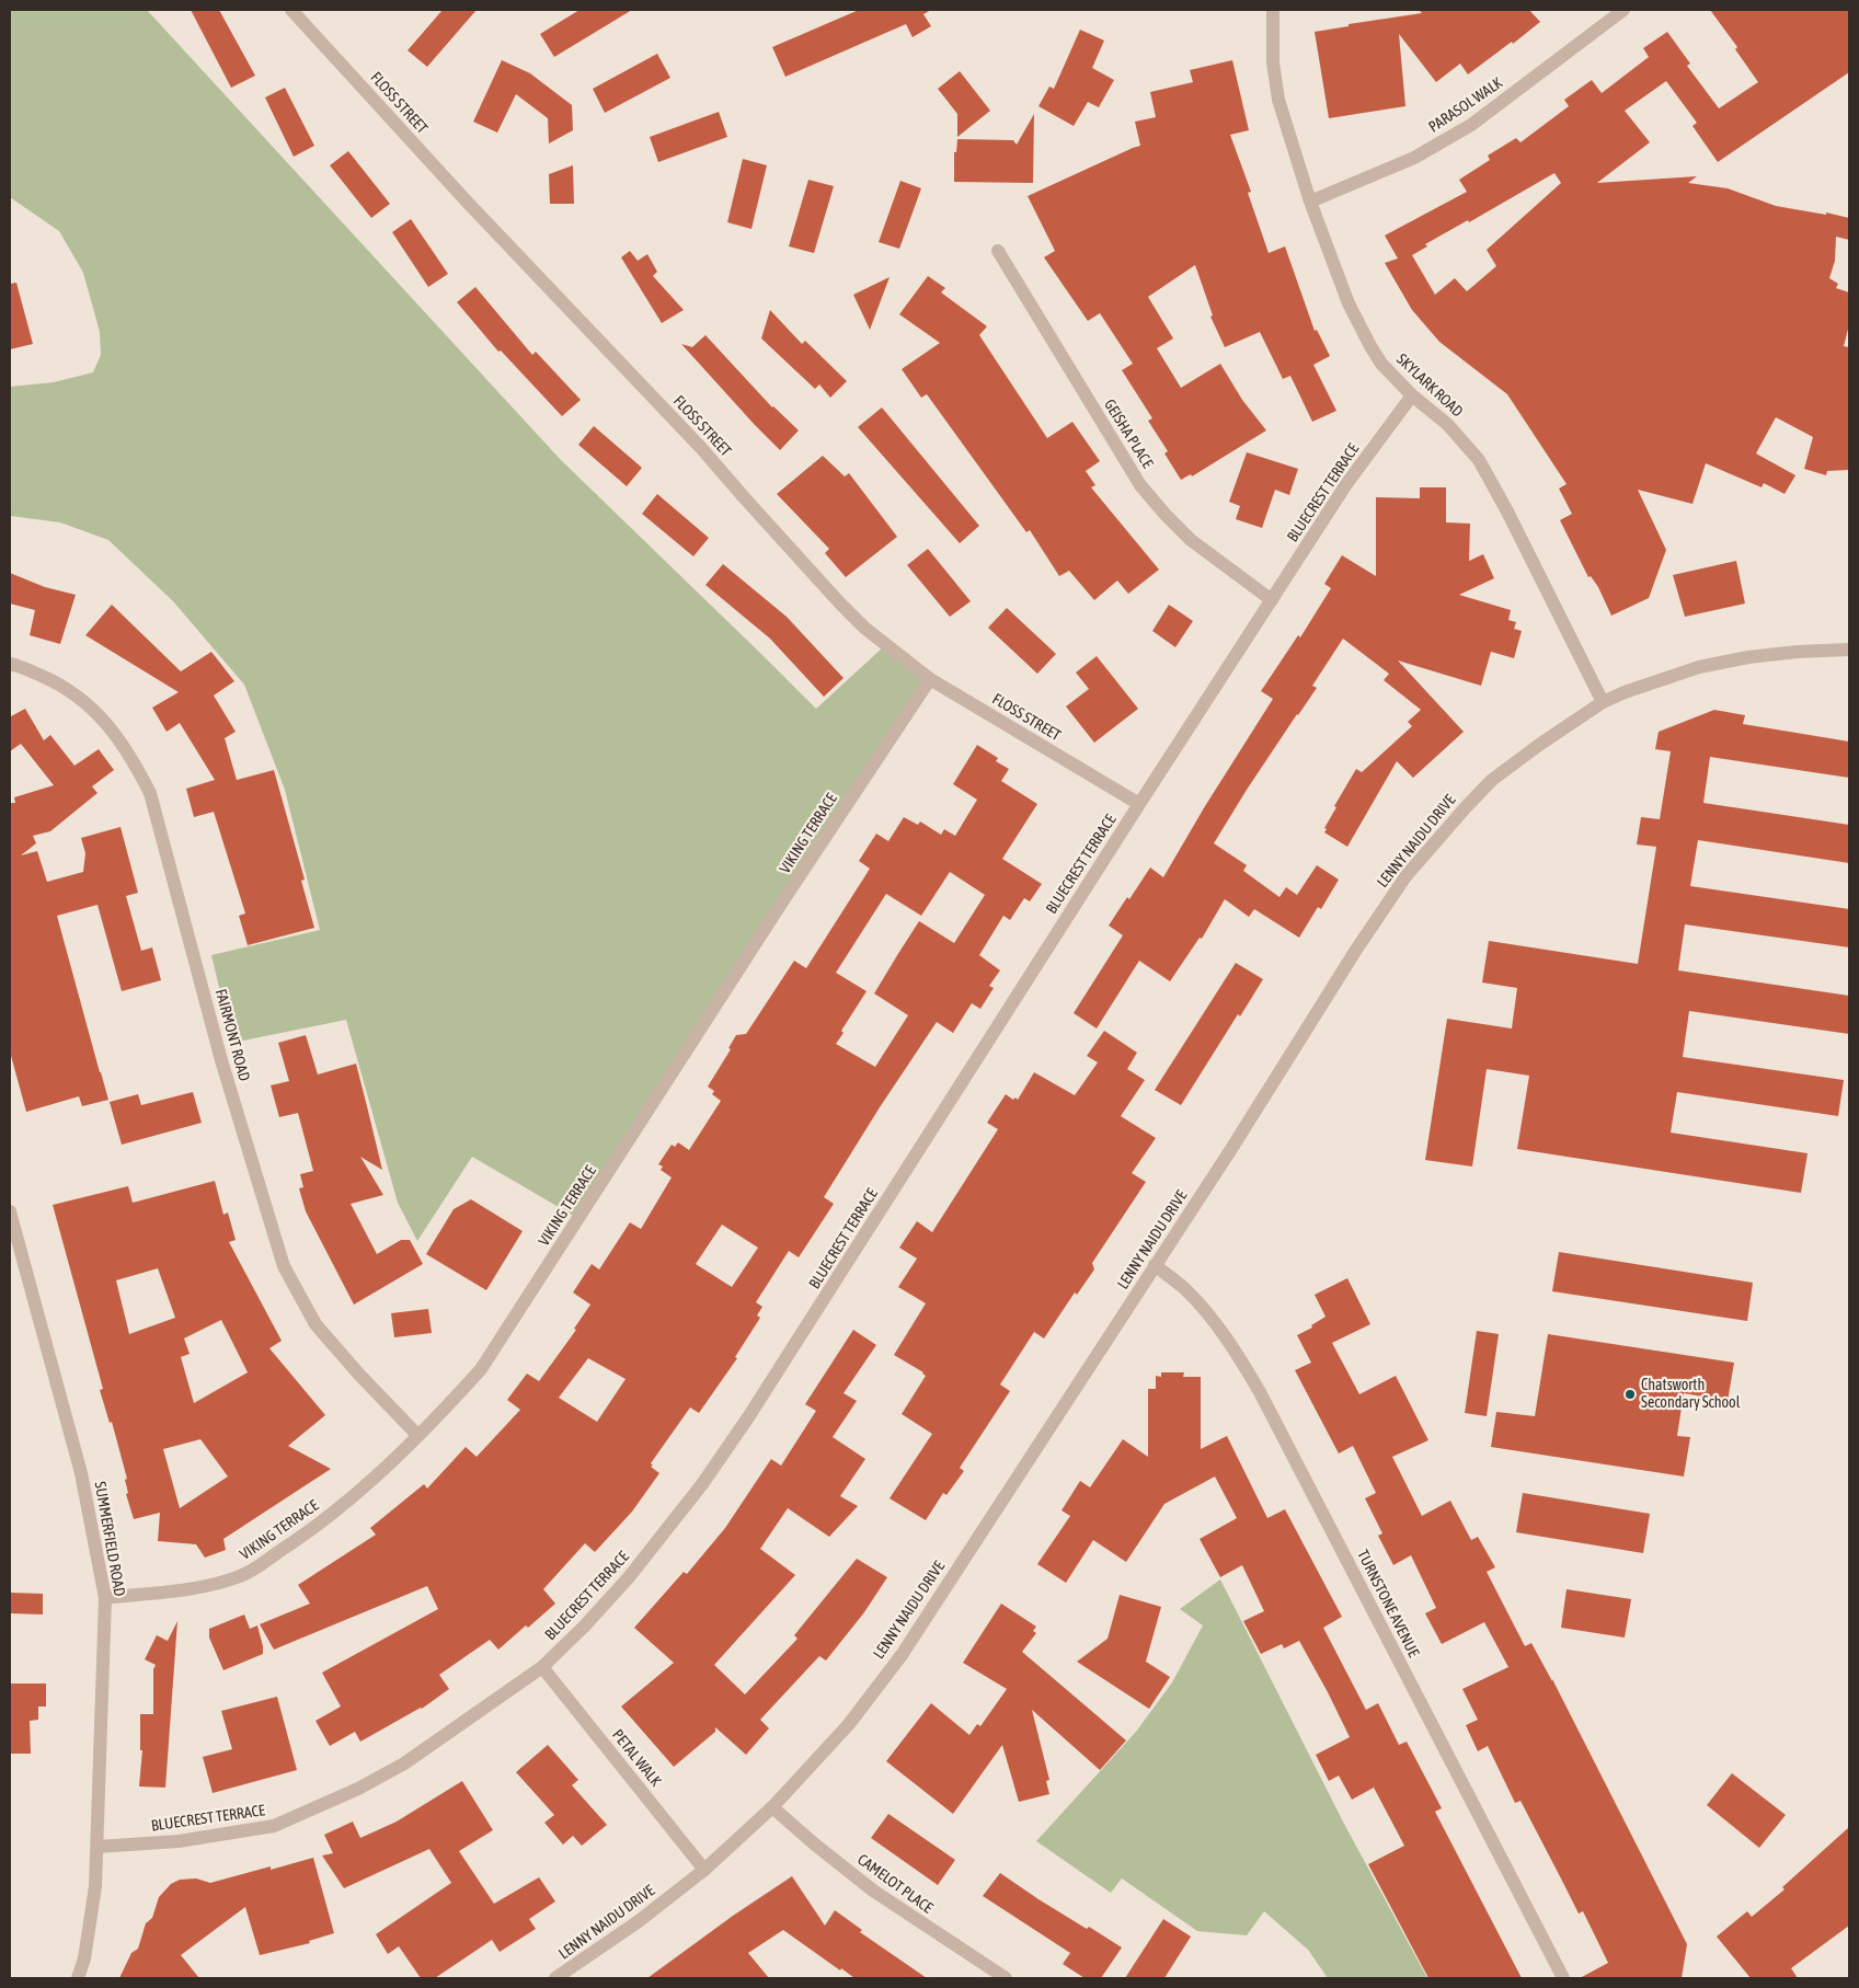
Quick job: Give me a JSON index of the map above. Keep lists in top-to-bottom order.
{
  "streets": {
    "street": [
      "FLOSS STREET",
      "PARASOL WALK",
      "SKYLARK ROAD",
      "GEISHA PLACE",
      "BLUECREST TERRACE",
      "VIKING TERRACE",
      "LENNY NAIDU DRIVE",
      "FAIRMONT ROAD",
      "SUMMERFIELD ROAD",
      "TURNSTONE AVENUE",
      "PETAL WALK",
      "CAMELOT PLACE"
    ]
  },
  "crossings": [
    ["FLOSS STREET", "BLUECREST TERRACE"],
    ["FLOSS STREET", "VIKING TERRACE"],
    ["PARASOL WALK", "SKYLARK ROAD"],
    ["SKYLARK ROAD", "BLUECREST TERRACE"],
    ["SKYLARK ROAD", "LENNY NAIDU DRIVE"],
    ["GEISHA PLACE", "BLUECREST TERRACE"],
    ["BLUECREST TERRACE", "SUMMERFIELD ROAD"],
    ["BLUECREST TERRACE", "PETAL WALK"],
    ["VIKING TERRACE", "FAIRMONT ROAD"],
    ["VIKING TERRACE", "SUMMERFIELD ROAD"],
    ["LENNY NAIDU DRIVE", "TURNSTONE AVENUE"],
    ["LENNY NAIDU DRIVE", "PETAL WALK"],
    ["LENNY NAIDU DRIVE", "CAMELOT PLACE"]
  ],
  "places": ["Chatsworth Secondary School"]
}
